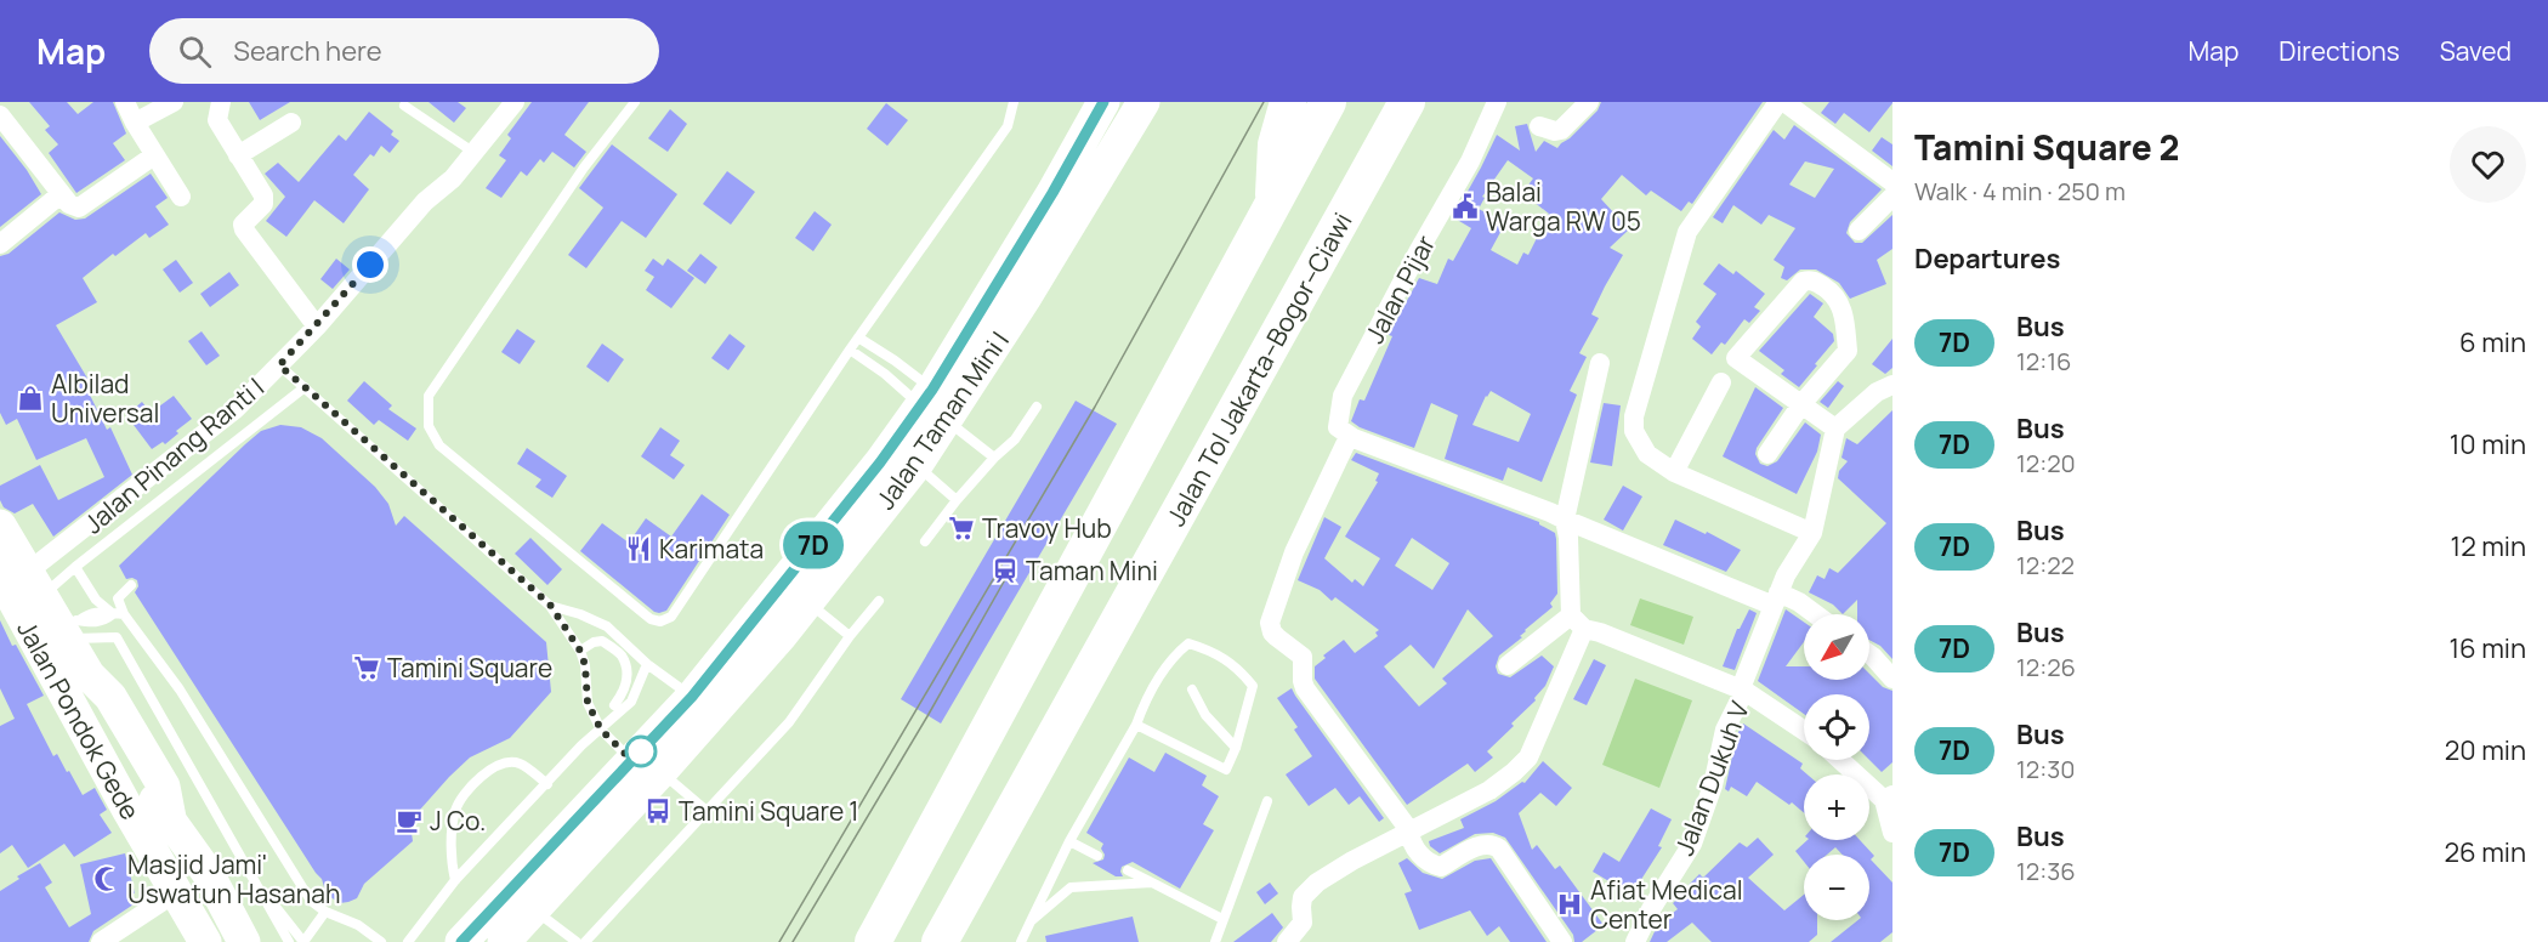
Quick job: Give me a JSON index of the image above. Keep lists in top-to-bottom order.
{
  "streets": {
    "highway": ["Jalan Tol Jakarta–Bogor–Ciawi"],
    "main road": ["Jalan Taman Mini I", "Jalan Pondok Gede"],
    "street": ["Jalan Pijar", "Jalan Pinang Ranti I", "Jalan Dukuh V"]
  },
  "crossings": [
    ["Jalan Pinang Ranti I", "Jalan Pondok Gede"]
  ],
  "places": {
    "public building": ["Balai Warga RW 05"],
    "shop": ["Albilad Universal"],
    "supermarket": ["Travoy Hub", "Tamini Square"],
    "restaurant": ["Karimata"],
    "station": ["Taman Mini"],
    "bus stop": ["Tamini Square 1"],
    "cafe": ["J Co."],
    "mosque": ["Masjid Jami' Uswatun Hasanah"],
    "hospital": ["Afiat Medical Center"]
  },
  "lines": ["bus line 7D"],
  "north": "bottom left",
  "page": {
    "header": "Map",
    "search": "Search here",
    "nav": ["Map", "Directions", "Saved"],
    "on_map": "7D",
    "heading": [
      ["Tamini Square 2", "Walk · 4 min · 250 m"],
      "Departures"
    ],
    "list": [
      {
        "mark": "7D",
        "name": "Bus",
        "note": "12:16",
        "value": "6 min"
      },
      {
        "mark": "7D",
        "name": "Bus",
        "note": "12:20",
        "value": "10 min"
      },
      {
        "mark": "7D",
        "name": "Bus",
        "note": "12:22",
        "value": "12 min"
      },
      {
        "mark": "7D",
        "name": "Bus",
        "note": "12:26",
        "value": "16 min"
      },
      {
        "mark": "7D",
        "name": "Bus",
        "note": "12:30",
        "value": "20 min"
      },
      {
        "mark": "7D",
        "name": "Bus",
        "note": "12:36",
        "value": "26 min"
      }
    ],
    "map_buttons": ["+", "−"]
  }
}
